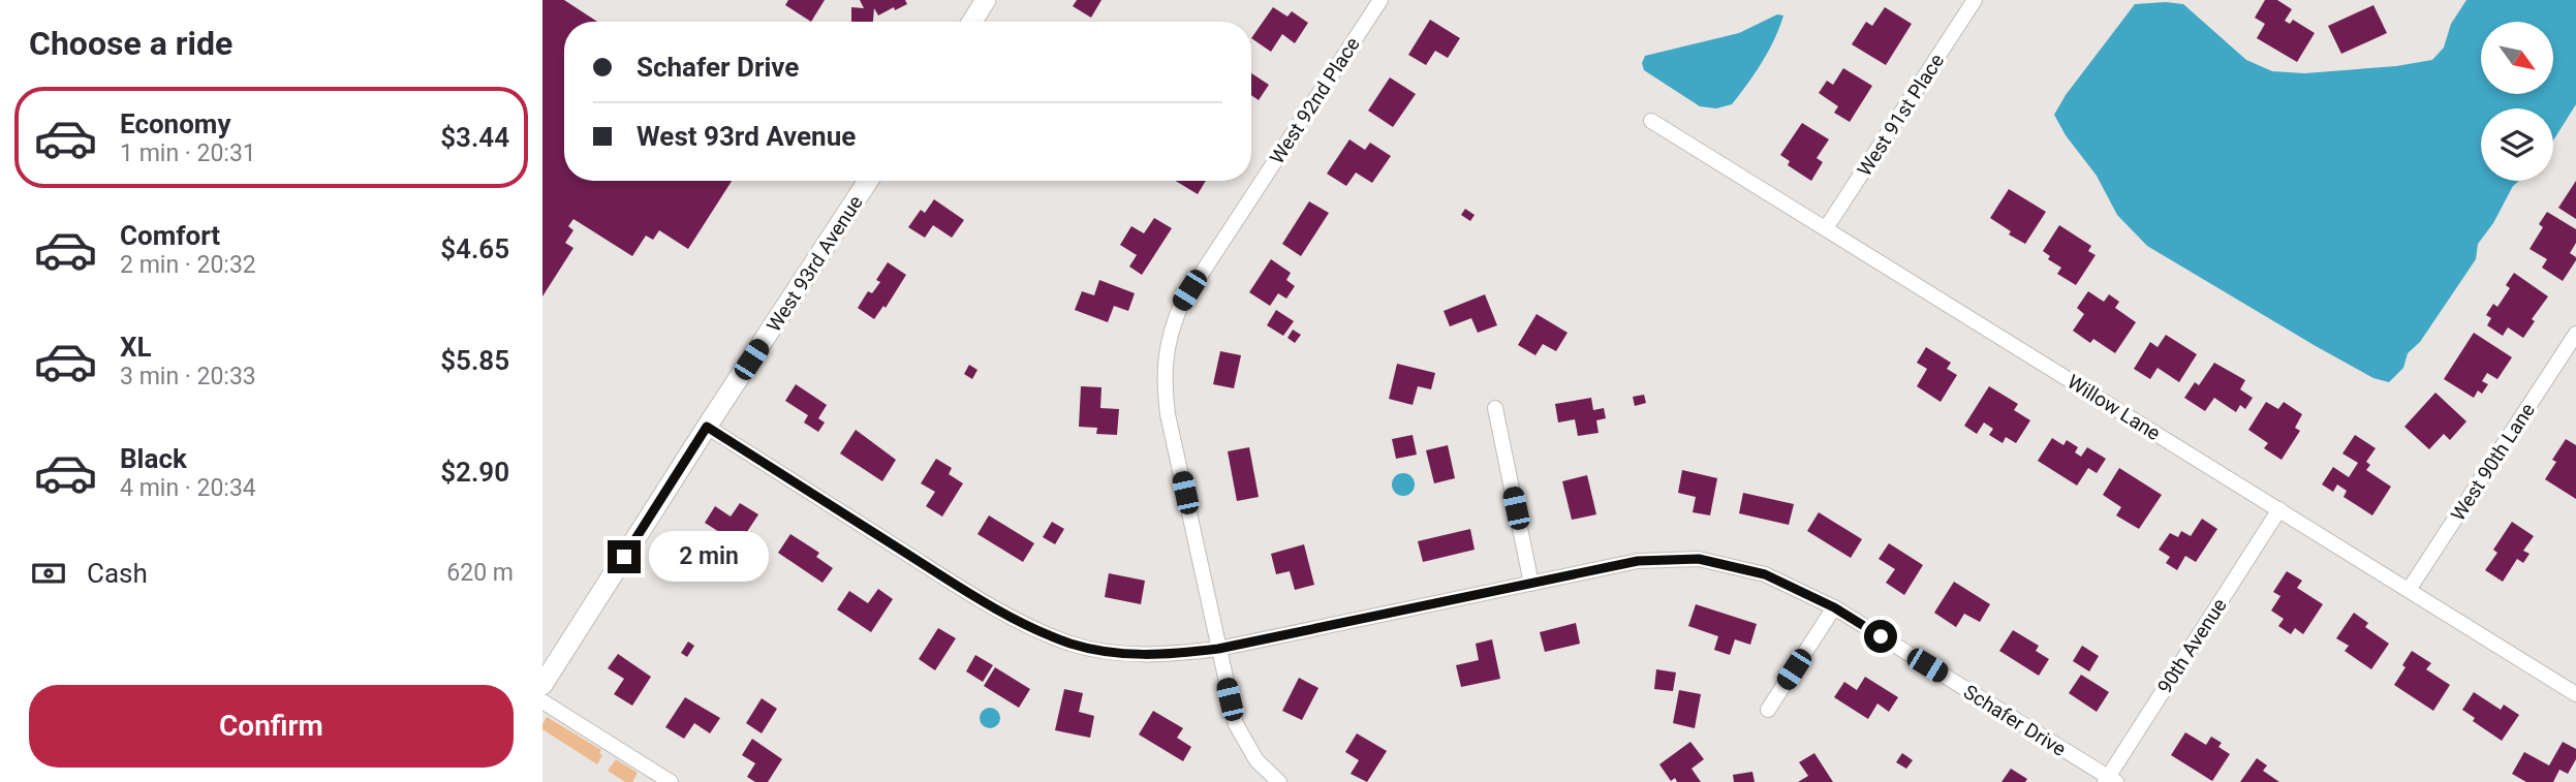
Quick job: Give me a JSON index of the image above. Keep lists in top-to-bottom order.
{
  "streets": {
    "street": [
      "West 92nd Place",
      "West 91st Place",
      "West 93rd Avenue",
      "Willow Lane",
      "West 90th Lane",
      "90th Avenue",
      "Schafer Drive"
    ]
  },
  "crossings": [
    ["West 92nd Place", "Schafer Drive"],
    ["West 91st Place", "Willow Lane"],
    ["West 93rd Avenue", "Schafer Drive"],
    ["Willow Lane", "West 90th Lane"],
    ["Willow Lane", "90th Avenue"],
    ["90th Avenue", "Schafer Drive"]
  ],
  "north": "bottom right",
  "page": {
    "heading": "Choose a ride",
    "banner": ["Schafer Drive", "West 93rd Avenue"],
    "list": [
      {
        "name": "Economy",
        "note": "1 min · 20:31",
        "value": "$3.44"
      },
      {
        "name": "Comfort",
        "note": "2 min · 20:32",
        "value": "$4.65"
      },
      {
        "name": "XL",
        "note": "3 min · 20:33",
        "value": "$5.85"
      },
      {
        "name": "Black",
        "note": "4 min · 20:34",
        "value": "$2.90"
      }
    ],
    "bubble": "2 min",
    "pay": ["Cash", "620 m"],
    "buttons": "Confirm"
  }
}
